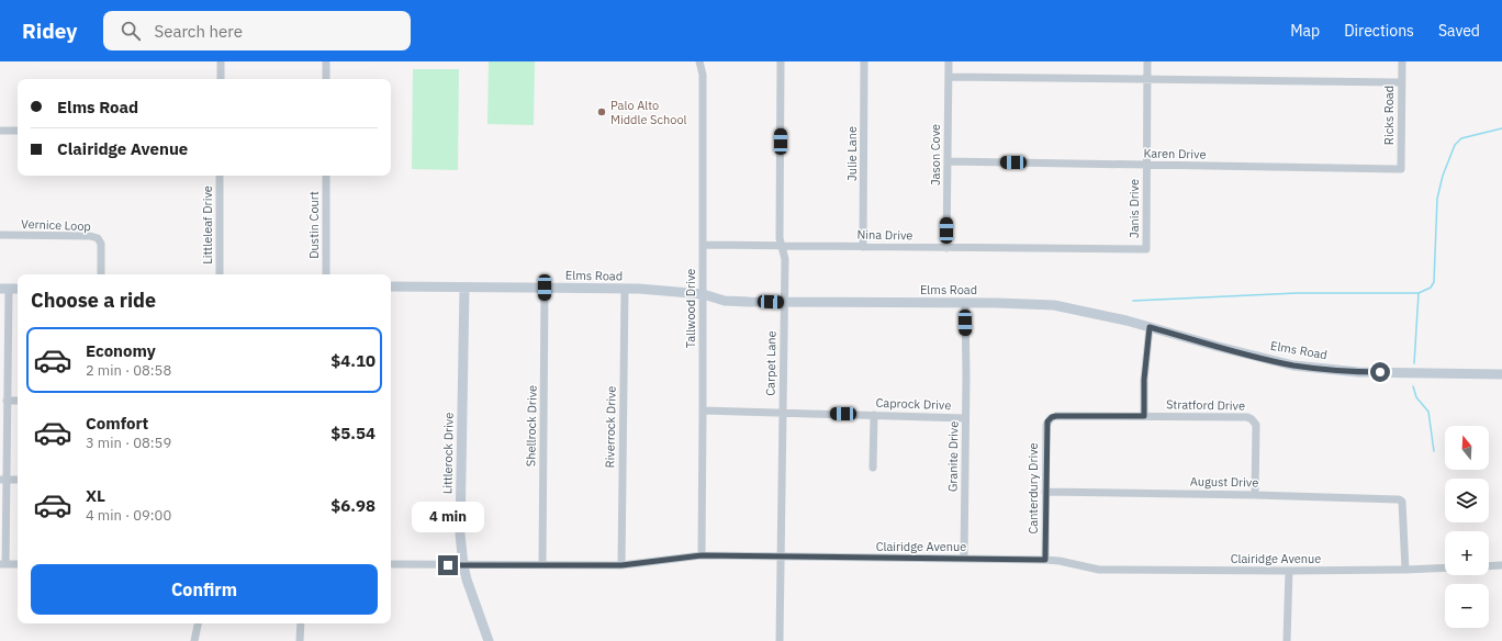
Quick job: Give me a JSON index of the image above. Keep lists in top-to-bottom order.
{
  "streets": {
    "main road": ["Elms Road", "Littlerock Drive"],
    "street": [
      "Ricks Road",
      "Julie Lane",
      "Karen Drive",
      "Jason Cove",
      "Janis Drive",
      "Vernice Loop",
      "Littleleaf Drive",
      "Dustin Court",
      "Nina Drive",
      "Tallwood Drive",
      "Carpet Lane",
      "Caprock Drive",
      "Stratford Drive",
      "Shellrock Drive",
      "Riverrock Drive",
      "Granite Drive",
      "August Drive",
      "Canterdury Drive",
      "Clairidge Avenue"
    ]
  },
  "crossings": [
    ["Ricks Road", "Karen Drive"],
    ["Julie Lane", "Nina Drive"],
    ["Karen Drive", "Jason Cove"],
    ["Karen Drive", "Janis Drive"],
    ["Jason Cove", "Nina Drive"],
    ["Janis Drive", "Nina Drive"],
    ["Nina Drive", "Tallwood Drive"],
    ["Nina Drive", "Carpet Lane"],
    ["Elms Road", "Tallwood Drive"],
    ["Elms Road", "Carpet Lane"],
    ["Elms Road", "Shellrock Drive"],
    ["Elms Road", "Riverrock Drive"],
    ["Elms Road", "Littlerock Drive"],
    ["Elms Road", "Granite Drive"],
    ["Tallwood Drive", "Caprock Drive"],
    ["Tallwood Drive", "Clairidge Avenue"],
    ["Carpet Lane", "Caprock Drive"],
    ["Carpet Lane", "Clairidge Avenue"],
    ["Caprock Drive", "Granite Drive"],
    ["Stratford Drive", "August Drive"],
    ["Stratford Drive", "Canterdury Drive"],
    ["Shellrock Drive", "Clairidge Avenue"],
    ["Riverrock Drive", "Clairidge Avenue"],
    ["Littlerock Drive", "Clairidge Avenue"],
    ["Granite Drive", "Clairidge Avenue"],
    ["August Drive", "Canterdury Drive"],
    ["August Drive", "Clairidge Avenue"],
    ["Canterdury Drive", "Clairidge Avenue"]
  ],
  "places": ["Palo Alto Middle School"],
  "north": "top",
  "page": {
    "header": "Ridey",
    "search": "Search here",
    "nav": ["Map", "Directions", "Saved"],
    "banner": ["Elms Road", "Clairidge Avenue"],
    "heading": "Choose a ride",
    "list": [
      {
        "name": "Economy",
        "note": "2 min · 08:58",
        "value": "$4.10"
      },
      {
        "name": "Comfort",
        "note": "3 min · 08:59",
        "value": "$5.54"
      },
      {
        "name": "XL",
        "note": "4 min · 09:00",
        "value": "$6.98"
      }
    ],
    "map_buttons": ["+", "−"],
    "bubble": "4 min",
    "buttons": "Confirm"
  }
}
